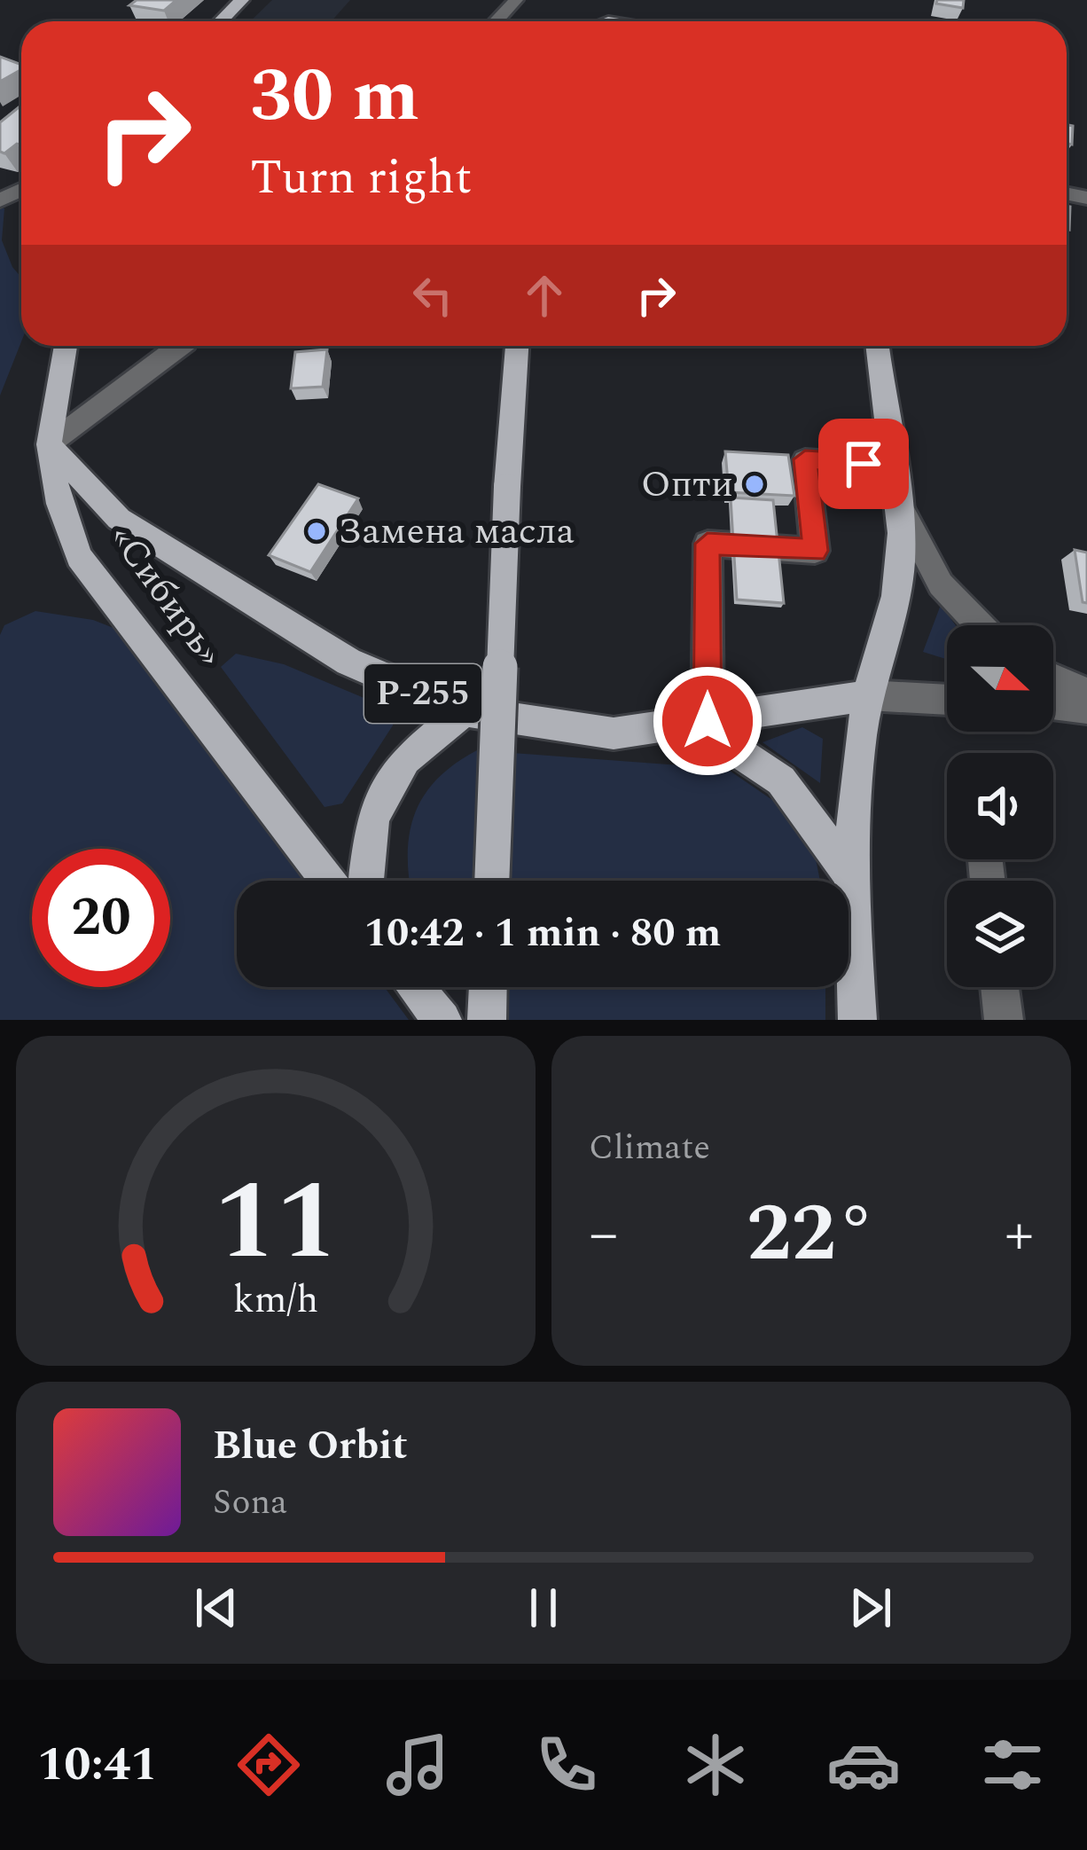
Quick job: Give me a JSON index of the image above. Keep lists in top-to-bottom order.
{
  "streets": {
    "main road": ["«Сибирь»", "Р-255"]
  },
  "places": ["Опти", "Замена масла"],
  "north": "right",
  "page": {
    "turn": ["30 m", "Turn right"],
    "limit": "20",
    "trip": "10:42 · 1 min · 80 m",
    "tile": "Climate",
    "heat": ["−", "22°", "+"],
    "song": ["Blue Orbit", "Sona"],
    "tabs": "10:41",
    "gauge": ["11", "km/h"]
  }
}
